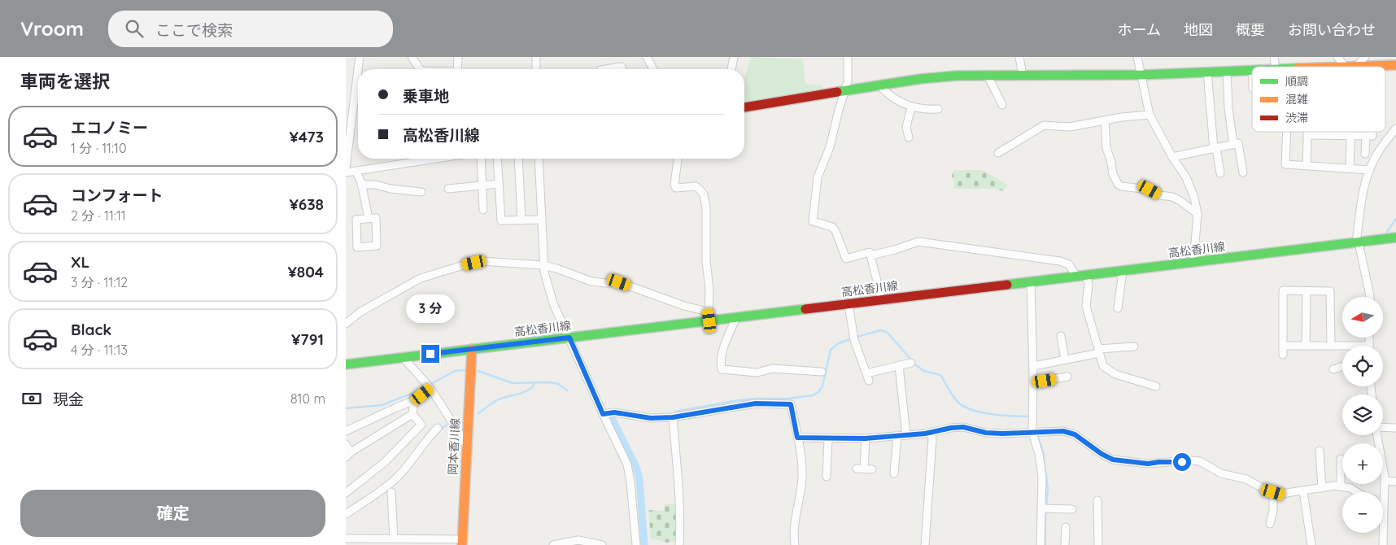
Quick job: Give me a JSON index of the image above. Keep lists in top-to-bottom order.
{
  "streets": {
    "main road": ["高松香川線", "岡本香川線"]
  },
  "crossings": [
    ["高松香川線", "岡本香川線"]
  ],
  "legend": ["順調", "混雑", "渋滞"],
  "north": "left",
  "page": {
    "header": "Vroom",
    "search": "ここで検索",
    "nav": [
      "ホーム",
      "地図",
      "概要",
      "お問い合わせ"
    ],
    "heading": "車両を選択",
    "banner": ["乗車地", "高松香川線"],
    "list": [
      {
        "name": "エコノミー",
        "note": "1 分 · 11:10",
        "value": "¥473"
      },
      {
        "name": "コンフォート",
        "note": "2 分 · 11:11",
        "value": "¥638"
      },
      {
        "name": "XL",
        "note": "3 分 · 11:12",
        "value": "¥804"
      },
      {
        "name": "Black",
        "note": "4 分 · 11:13",
        "value": "¥791"
      }
    ],
    "bubble": "3 分",
    "map_buttons": ["+", "−"],
    "pay": ["現金", "810 m"],
    "buttons": "確定"
  }
}
